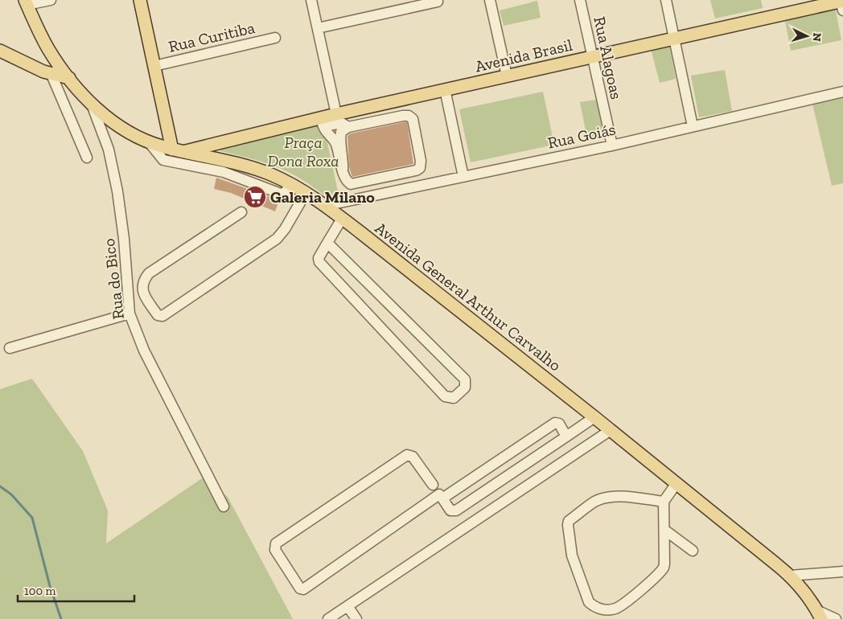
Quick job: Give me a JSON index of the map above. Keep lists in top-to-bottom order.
{
  "streets": {
    "main road": ["Avenida Brasil", "Avenida General Arthur Carvalho"],
    "street": [
      "Rua Curitiba",
      "Rua Alagoas",
      "Rua Goiás",
      "Rua do Bico"
    ]
  },
  "crossings": [
    ["Avenida Brasil", "Rua Alagoas"],
    ["Avenida Brasil", "Avenida General Arthur Carvalho"],
    ["Rua Alagoas", "Rua Goiás"],
    ["Rua Goiás", "Avenida General Arthur Carvalho"],
    ["Rua do Bico", "Avenida General Arthur Carvalho"]
  ],
  "parks": ["Praça Dona Roxa"],
  "places": {
    "supermarket": ["Galeria Milano"]
  },
  "scale_bar": "100 m",
  "north": "right"
}
